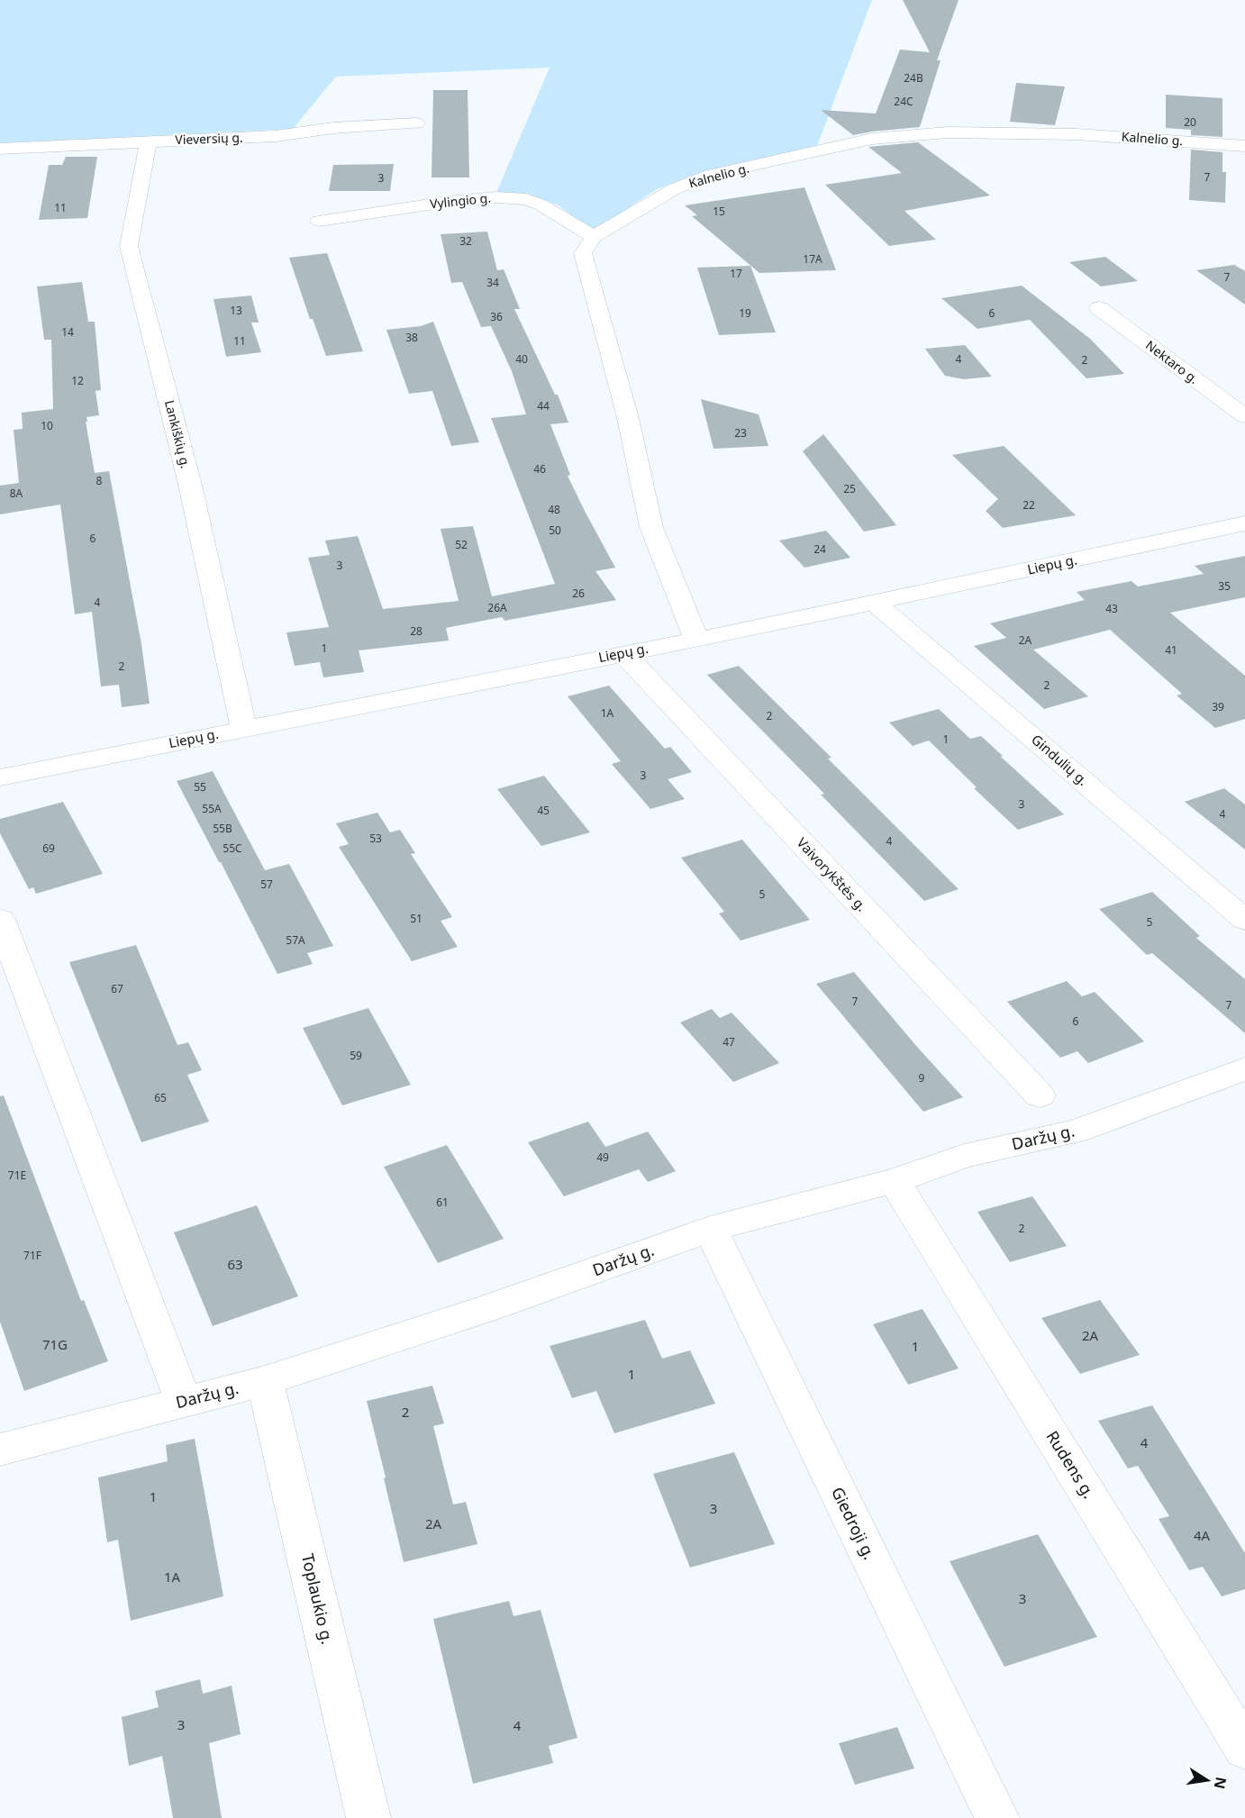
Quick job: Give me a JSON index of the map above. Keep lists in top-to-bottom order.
{
  "streets": {
    "street": [
      "Vieversių g.",
      "Kalnelio g.",
      "Vylingio g.",
      "Nektaro g.",
      "Lankiškių g.",
      "Liepų g.",
      "Gindulių g.",
      "Vaivorykštės g.",
      "Daržų g.",
      "Rudens g.",
      "Giedroji g.",
      "Toplaukio g."
    ]
  },
  "crossings": [
    ["Vieversių g.", "Lankiškių g."],
    ["Kalnelio g.", "Vylingio g."],
    ["Lankiškių g.", "Liepų g."],
    ["Liepų g.", "Gindulių g."],
    ["Liepų g.", "Vaivorykštės g."],
    ["Daržų g.", "Rudens g."],
    ["Daržų g.", "Giedroji g."],
    ["Daržų g.", "Toplaukio g."]
  ],
  "house_numbers": [
    "24B",
    "24C",
    "20",
    "7",
    "3",
    "11",
    "15",
    "32",
    "17A",
    "17",
    "7",
    "34",
    "13",
    "19",
    "6",
    "36",
    "14",
    "38",
    "11",
    "40",
    "4",
    "2",
    "12",
    "44",
    "10",
    "23",
    "46",
    "8",
    "25",
    "8A",
    "22",
    "48",
    "50",
    "6",
    "52",
    "24",
    "3",
    "35",
    "26",
    "4",
    "26A",
    "43",
    "28",
    "2A",
    "1",
    "41",
    "2",
    "2",
    "39",
    "1A",
    "2",
    "1",
    "3",
    "55",
    "3",
    "55A",
    "45",
    "4",
    "55B",
    "53",
    "4",
    "69",
    "55C",
    "57",
    "5",
    "51",
    "5",
    "57A",
    "67",
    "7",
    "7",
    "6",
    "47",
    "59",
    "9",
    "65",
    "49",
    "71E",
    "61",
    "2",
    "71F",
    "63",
    "2A",
    "71G",
    "1",
    "1",
    "2",
    "4",
    "1",
    "3",
    "2A",
    "4A",
    "1A",
    "3",
    "3",
    "4"
  ],
  "north": "right"
}
